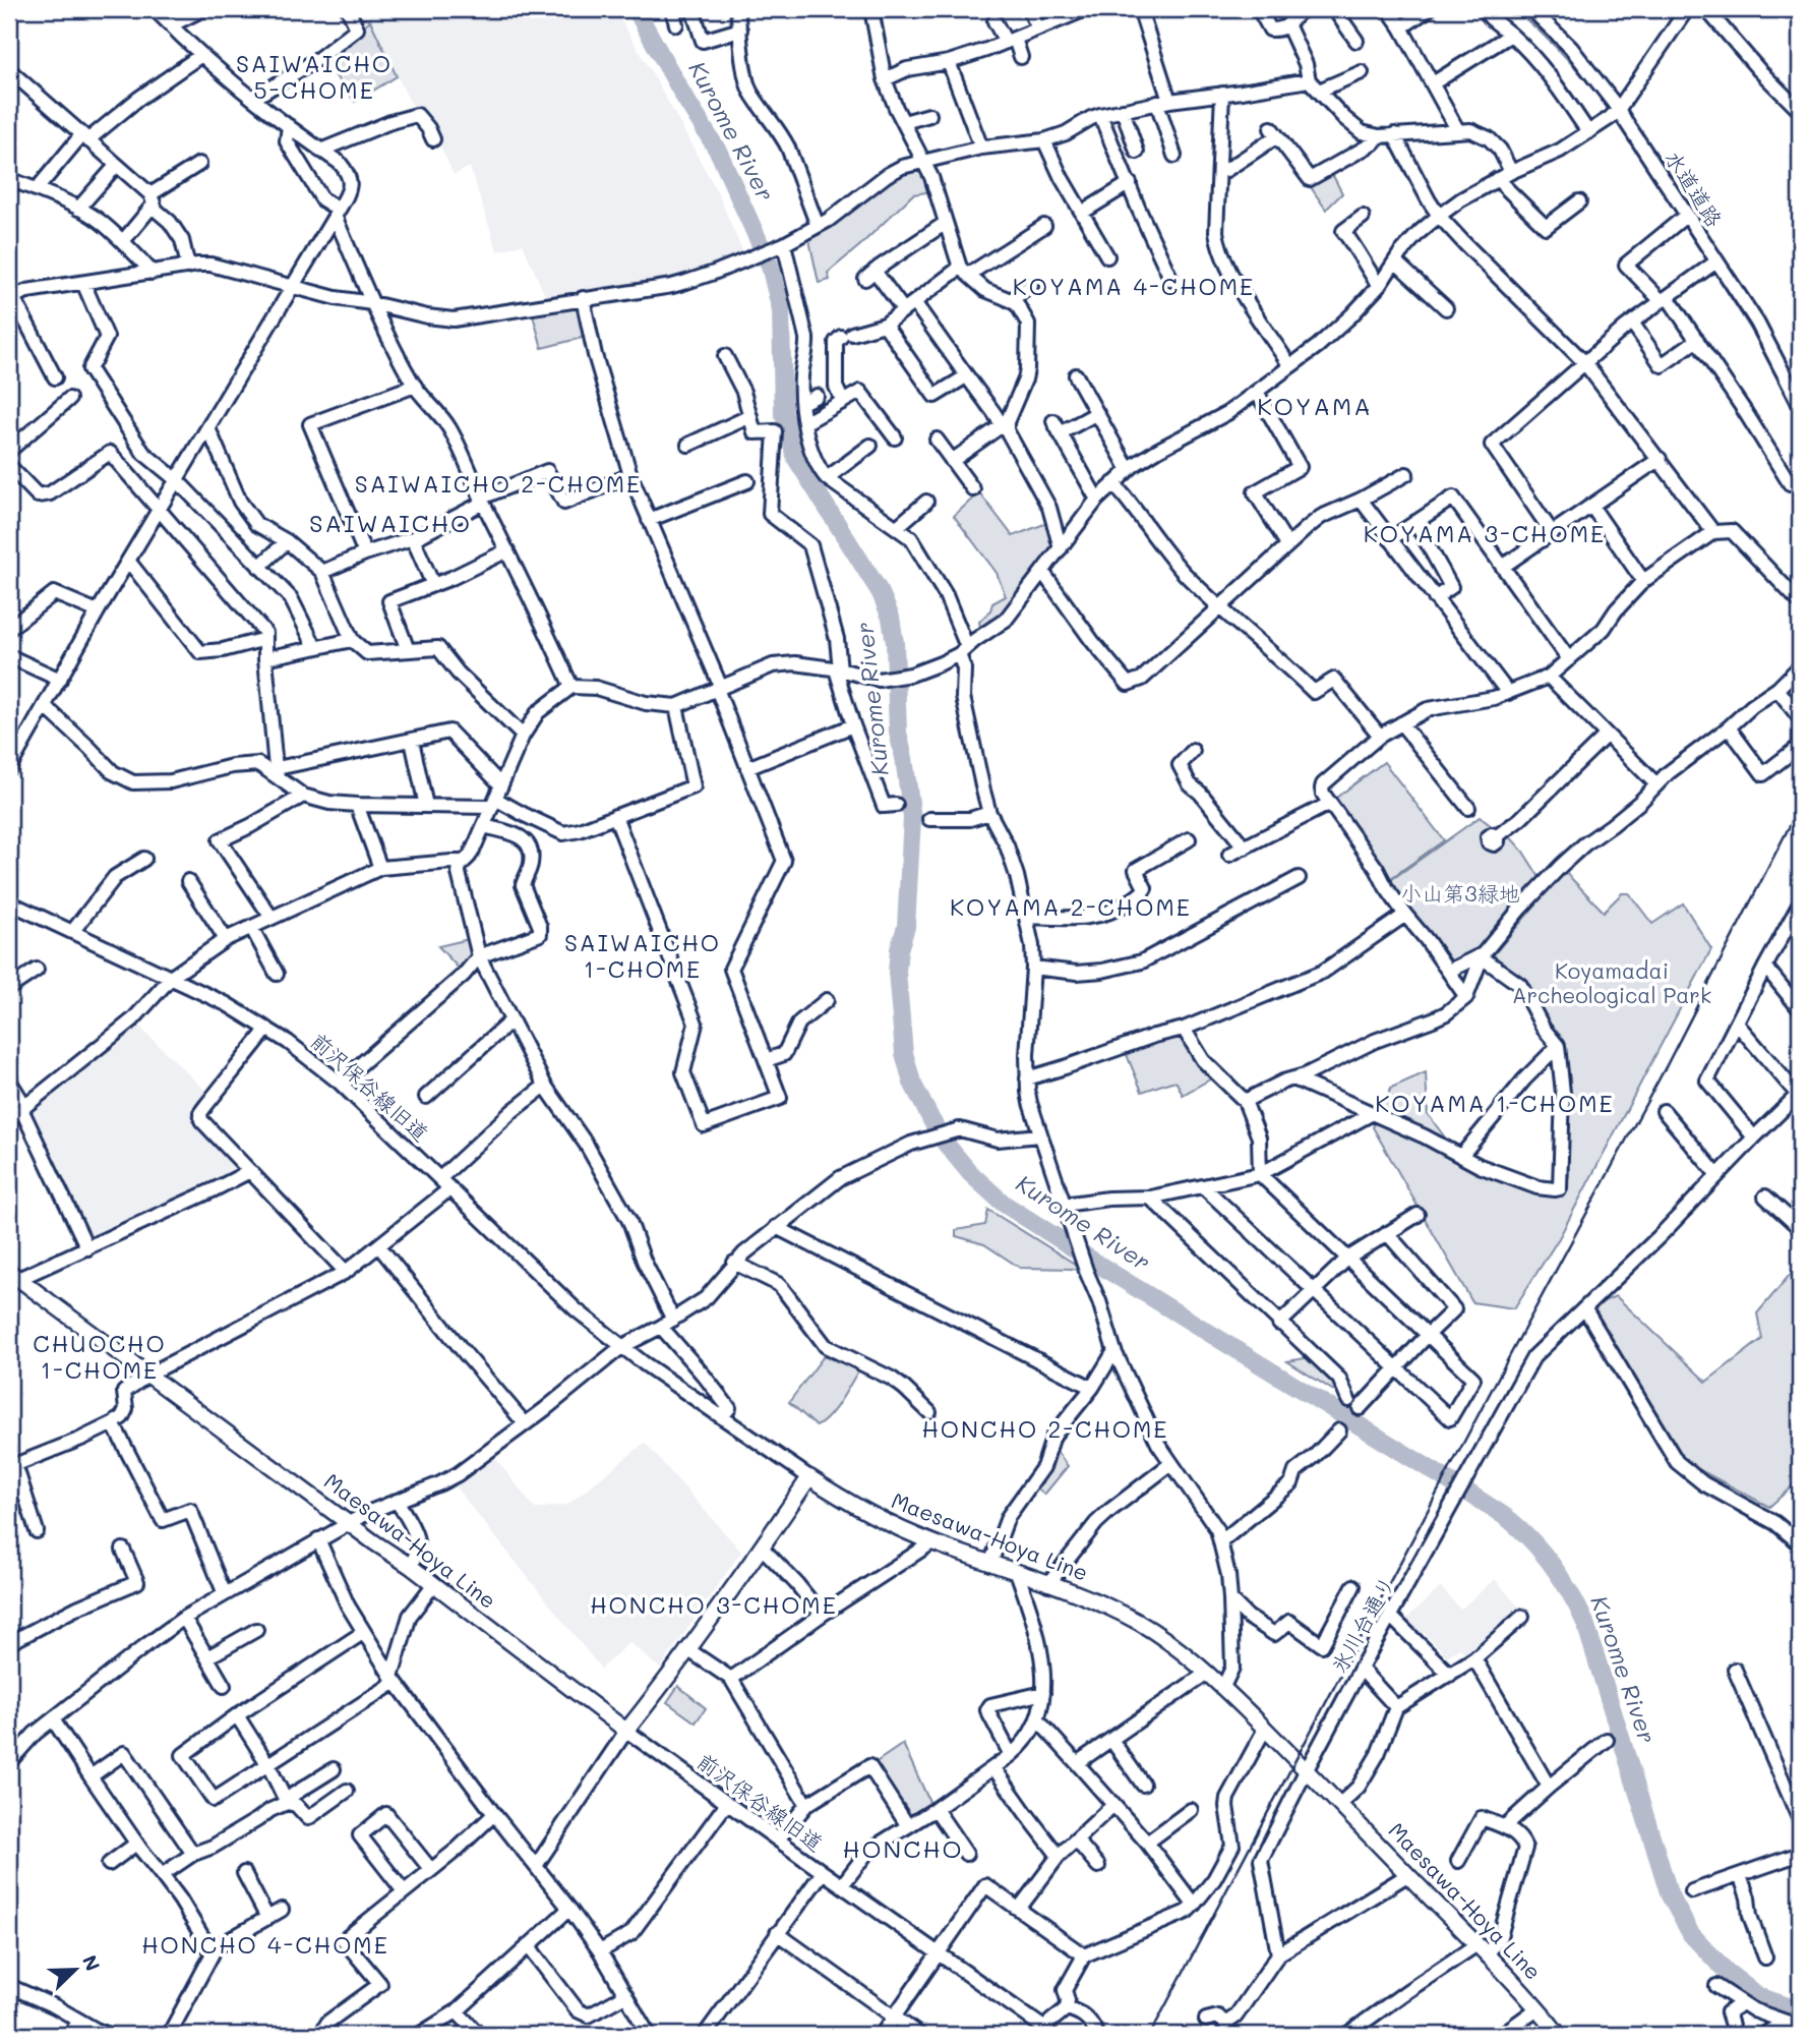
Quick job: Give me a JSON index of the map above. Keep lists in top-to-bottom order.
{
  "streets": {
    "main road": ["Maesawa-Hoya Line"],
    "street": ["水道道路", "前沢保谷線旧道", "氷川台通り"]
  },
  "crossings": [
    ["前沢保谷線旧道", "Maesawa-Hoya Line"],
    ["Maesawa-Hoya Line", "氷川台通り"]
  ],
  "districts": [
    "SAIWAICHO 5-CHOME",
    "KOYAMA 4-CHOME",
    "KOYAMA",
    "SAIWAICHO 2-CHOME",
    "SAIWAICHO",
    "KOYAMA 3-CHOME",
    "KOYAMA 2-CHOME",
    "SAIWAICHO 1-CHOME",
    "KOYAMA 1-CHOME",
    "CHUOCHO 1-CHOME",
    "HONCHO 2-CHOME",
    "HONCHO 3-CHOME",
    "HONCHO",
    "HONCHO 4-CHOME"
  ],
  "water": ["Kurome River"],
  "parks": ["小山第3緑地", "Koyamadai Archeological Park"],
  "north": "top right"
}
